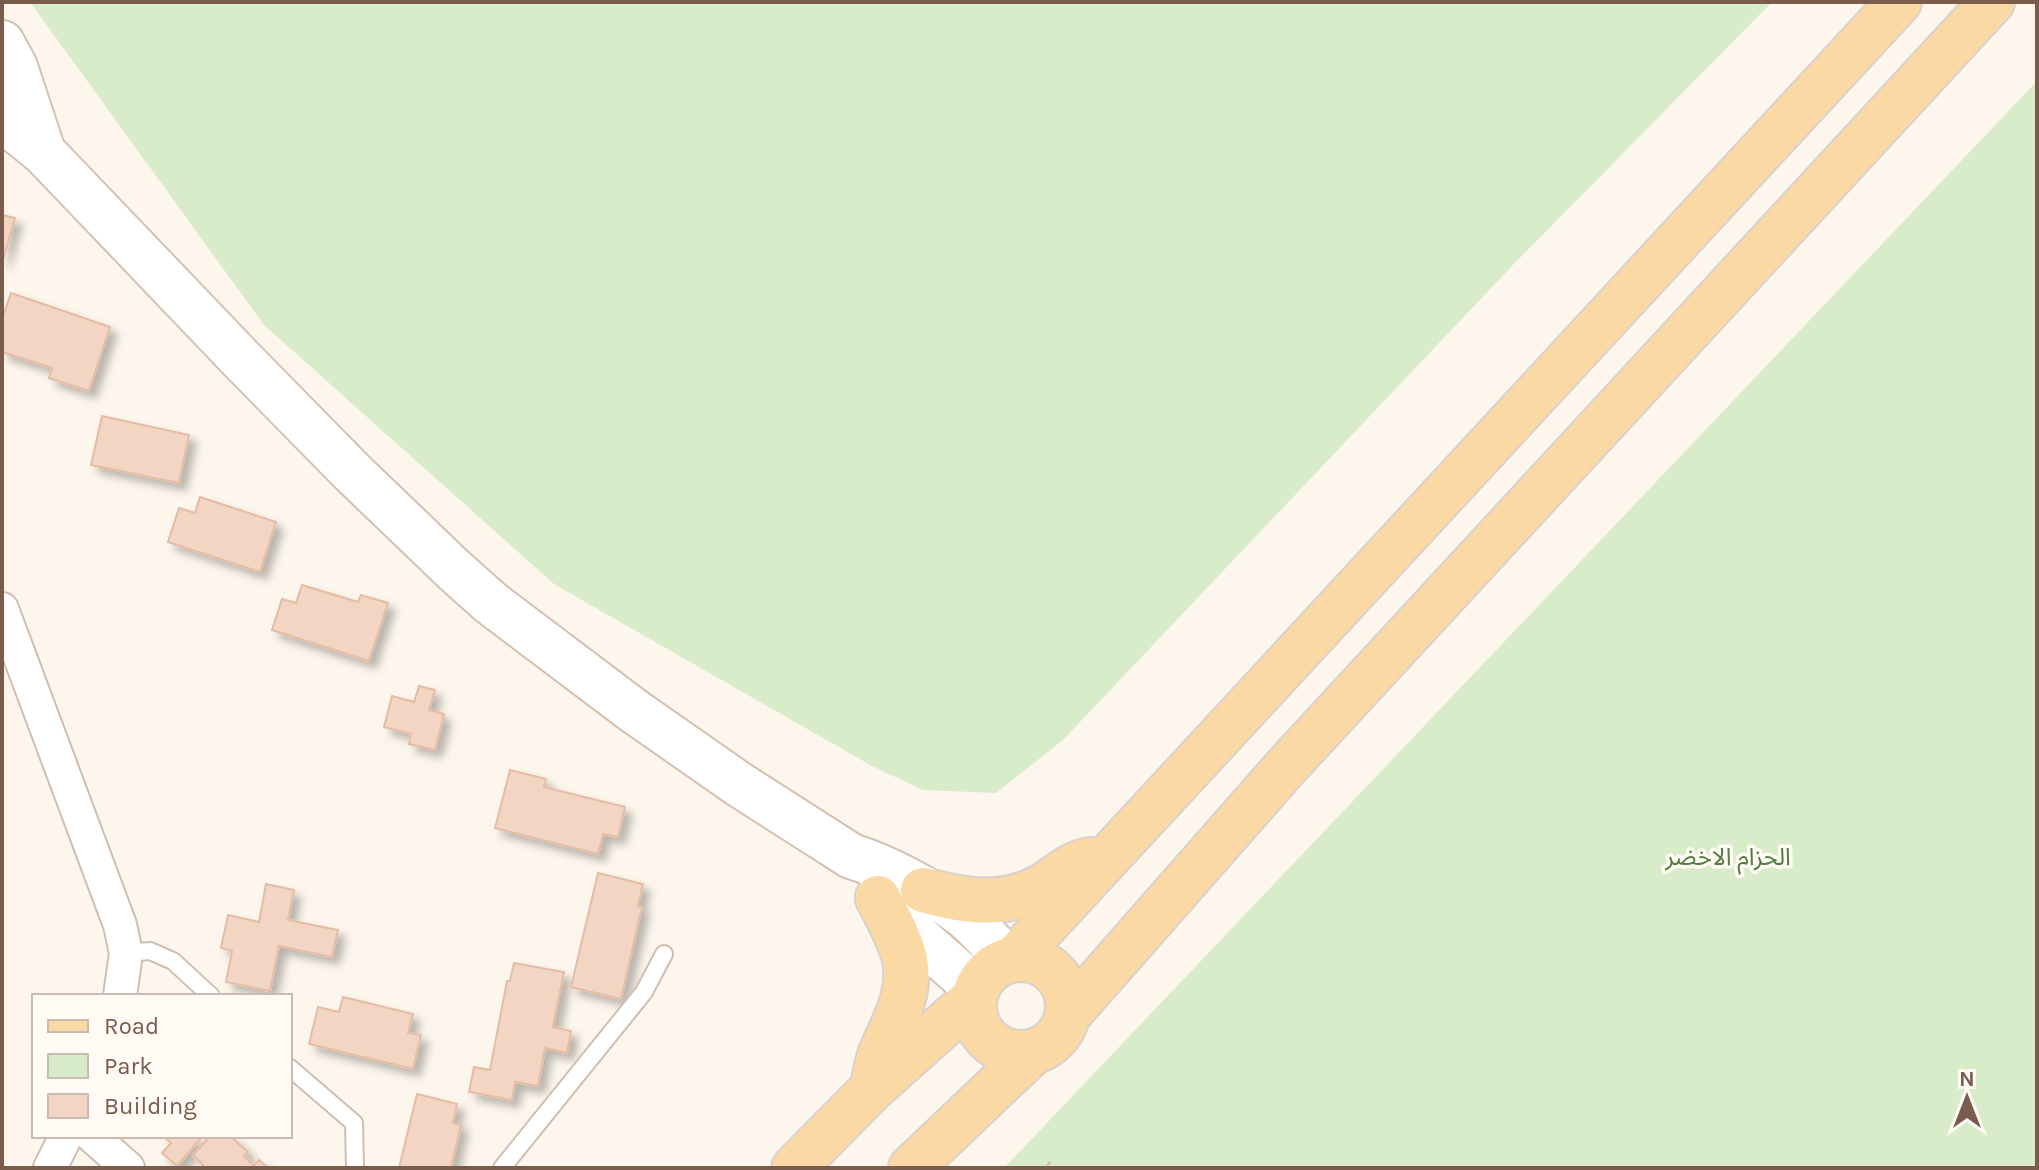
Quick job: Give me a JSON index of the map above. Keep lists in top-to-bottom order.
{
  "parks": ["الحزام الاخضر"],
  "legend": ["Road", "Park", "Building"],
  "north": "top"
}
